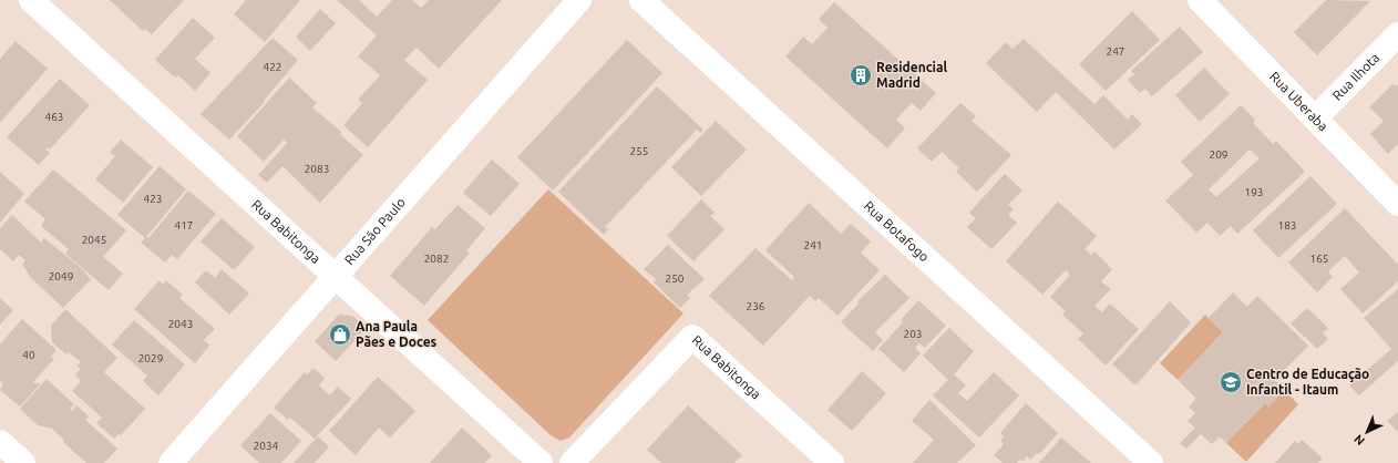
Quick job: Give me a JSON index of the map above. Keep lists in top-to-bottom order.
{
  "streets": {
    "street": [
      "Rua Ilhota",
      "Rua Uberaba",
      "Rua Babitonga",
      "Rua São Paulo",
      "Rua Botafogo"
    ]
  },
  "crossings": [
    ["Rua Ilhota", "Rua Uberaba"],
    ["Rua Babitonga", "Rua São Paulo"]
  ],
  "places": {
    "building": ["Residencial Madrid"],
    "shop": ["Ana Paula Pães e Doces"],
    "school or university": ["Centro de Educação Infantil - Itaum"]
  },
  "house_numbers": [
    "247",
    "422",
    "463",
    "255",
    "209",
    "2083",
    "193",
    "423",
    "417",
    "183",
    "2045",
    "241",
    "2082",
    "165",
    "2049",
    "250",
    "236",
    "2043",
    "203",
    "40",
    "2029",
    "2034"
  ],
  "north": "bottom left"
}
